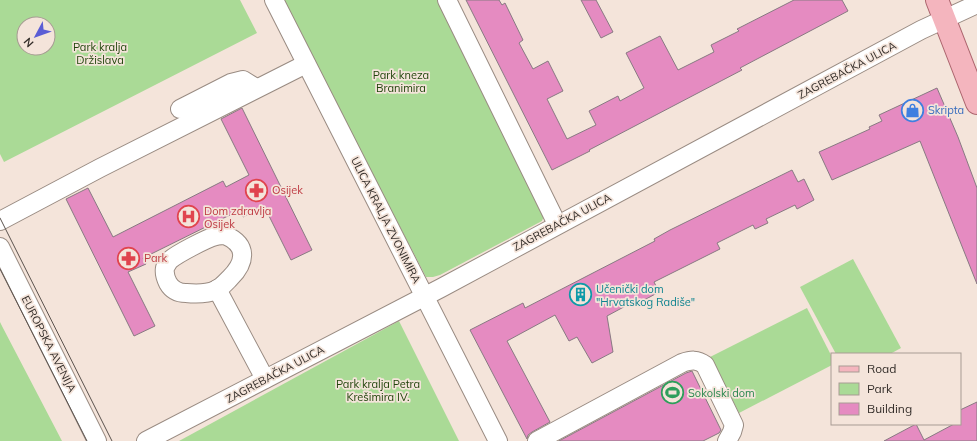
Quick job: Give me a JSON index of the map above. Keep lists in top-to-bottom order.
{
  "streets": {
    "street": ["ZAGREBAČKA ULICA", "ULICA KRALJA ZVONIMIRA", "EUROPSKA AVENIJA"]
  },
  "crossings": [
    ["ZAGREBAČKA ULICA", "ULICA KRALJA ZVONIMIRA"]
  ],
  "parks": ["Park kralja Držislava", "Park kneza Branimira", "Park kralja Petra Krešimira IV."],
  "places": {
    "shop": ["Skripta"],
    "pharmacy": ["Osijek", "Park"],
    "hospital": ["Dom zdravlja Osijek"],
    "building": ["Učenički dom \"Hrvatskog Radiše\""],
    "sports": ["Sokolski dom"]
  },
  "legend": ["Road", "Park", "Building"],
  "north": "bottom left"
}
